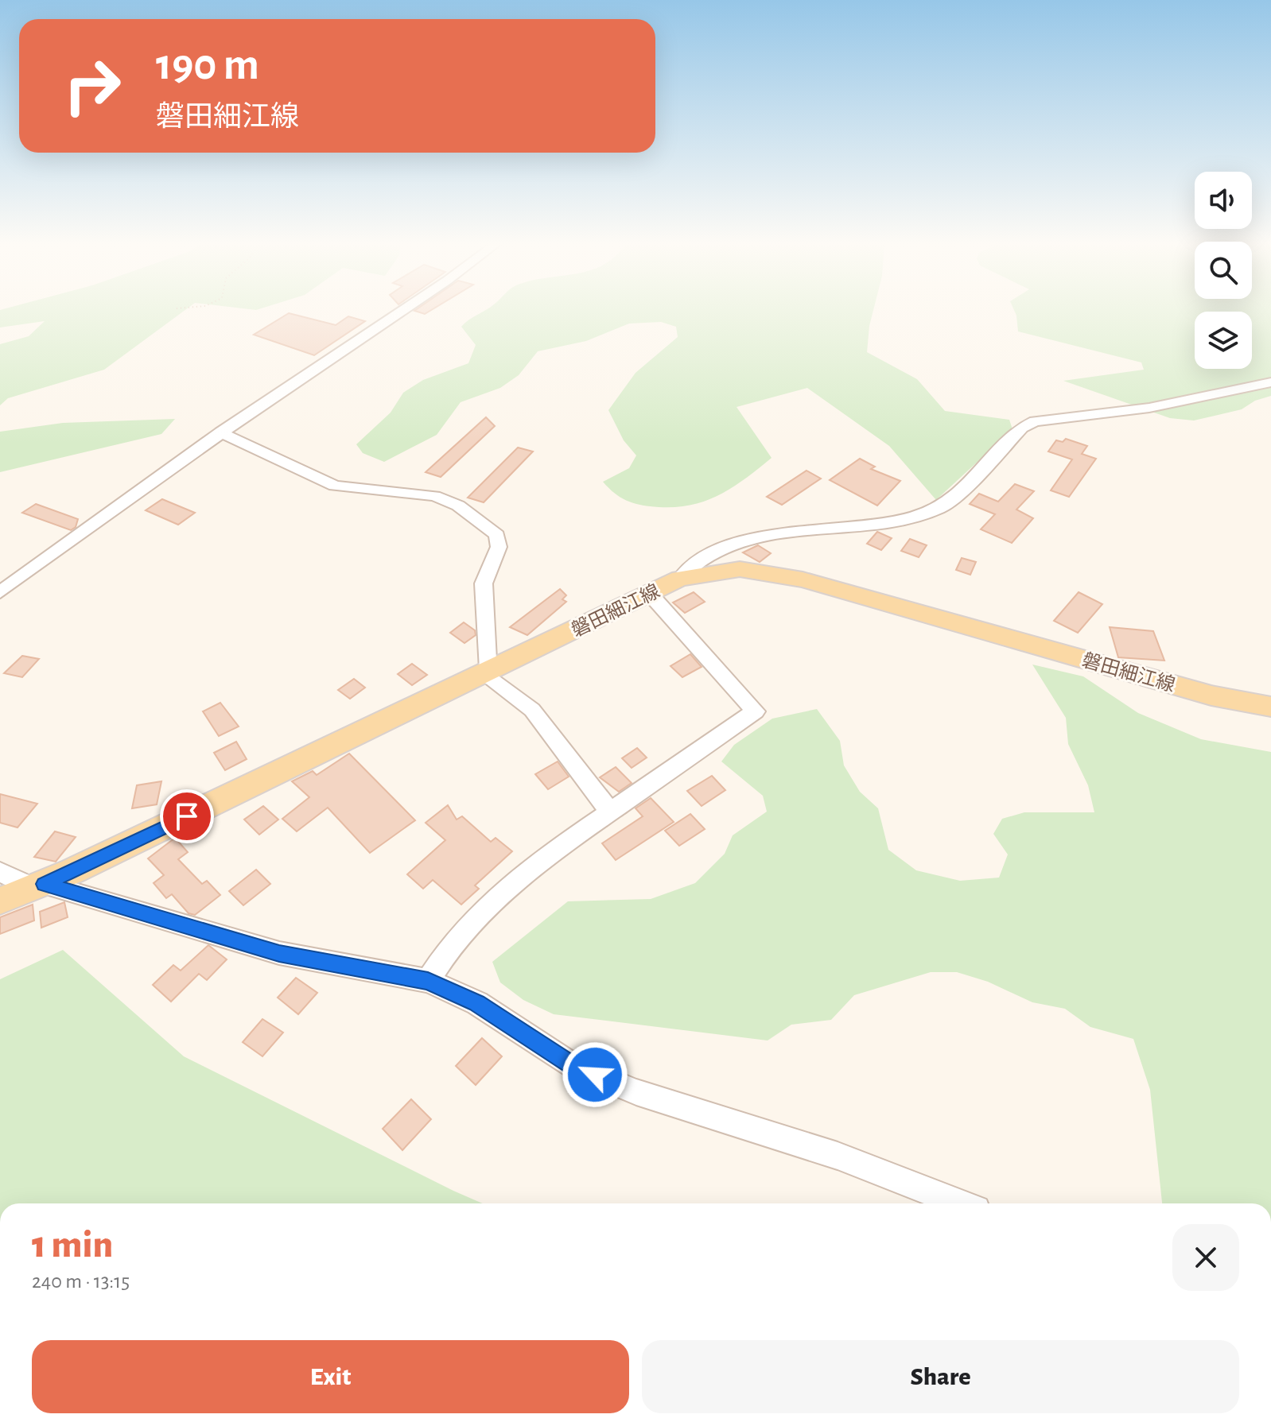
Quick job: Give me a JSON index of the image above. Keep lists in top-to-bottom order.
{
  "streets": {
    "main road": ["磐田細江線"]
  },
  "page": {
    "turn": ["190 m", "磐田細江線"],
    "heading": ["1 min", "240 m · 13:15"],
    "buttons": ["Exit", "Share"]
  }
}
